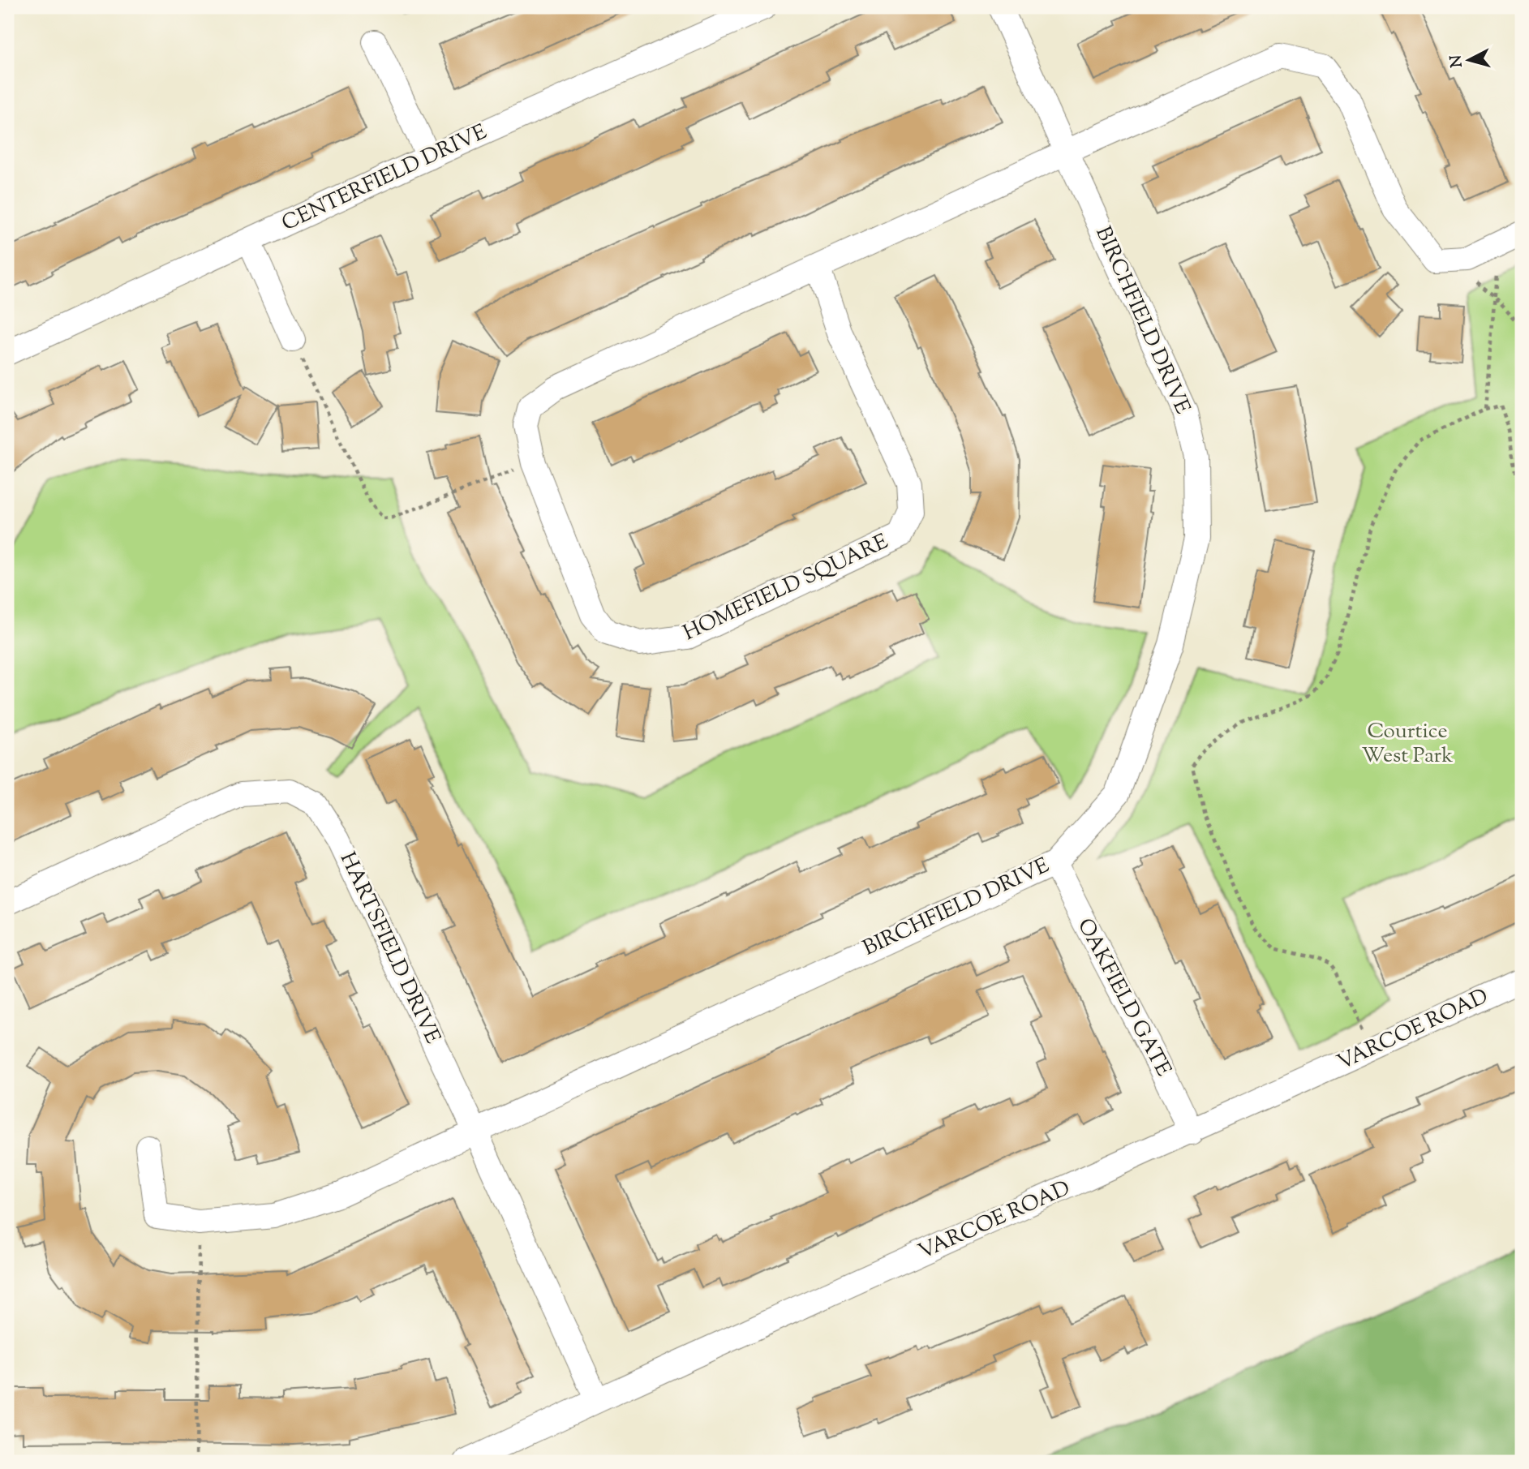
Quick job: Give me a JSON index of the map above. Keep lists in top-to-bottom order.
{
  "streets": {
    "street": [
      "CENTERFIELD DRIVE",
      "BIRCHFIELD DRIVE",
      "HOMEFIELD SQUARE",
      "HARTSFIELD DRIVE",
      "OAKFIELD GATE",
      "VARCOE ROAD"
    ]
  },
  "crossings": [
    ["BIRCHFIELD DRIVE", "HOMEFIELD SQUARE"],
    ["BIRCHFIELD DRIVE", "HARTSFIELD DRIVE"],
    ["BIRCHFIELD DRIVE", "OAKFIELD GATE"],
    ["HARTSFIELD DRIVE", "VARCOE ROAD"],
    ["OAKFIELD GATE", "VARCOE ROAD"]
  ],
  "parks": ["Courtice West Park"],
  "north": "left"
}
